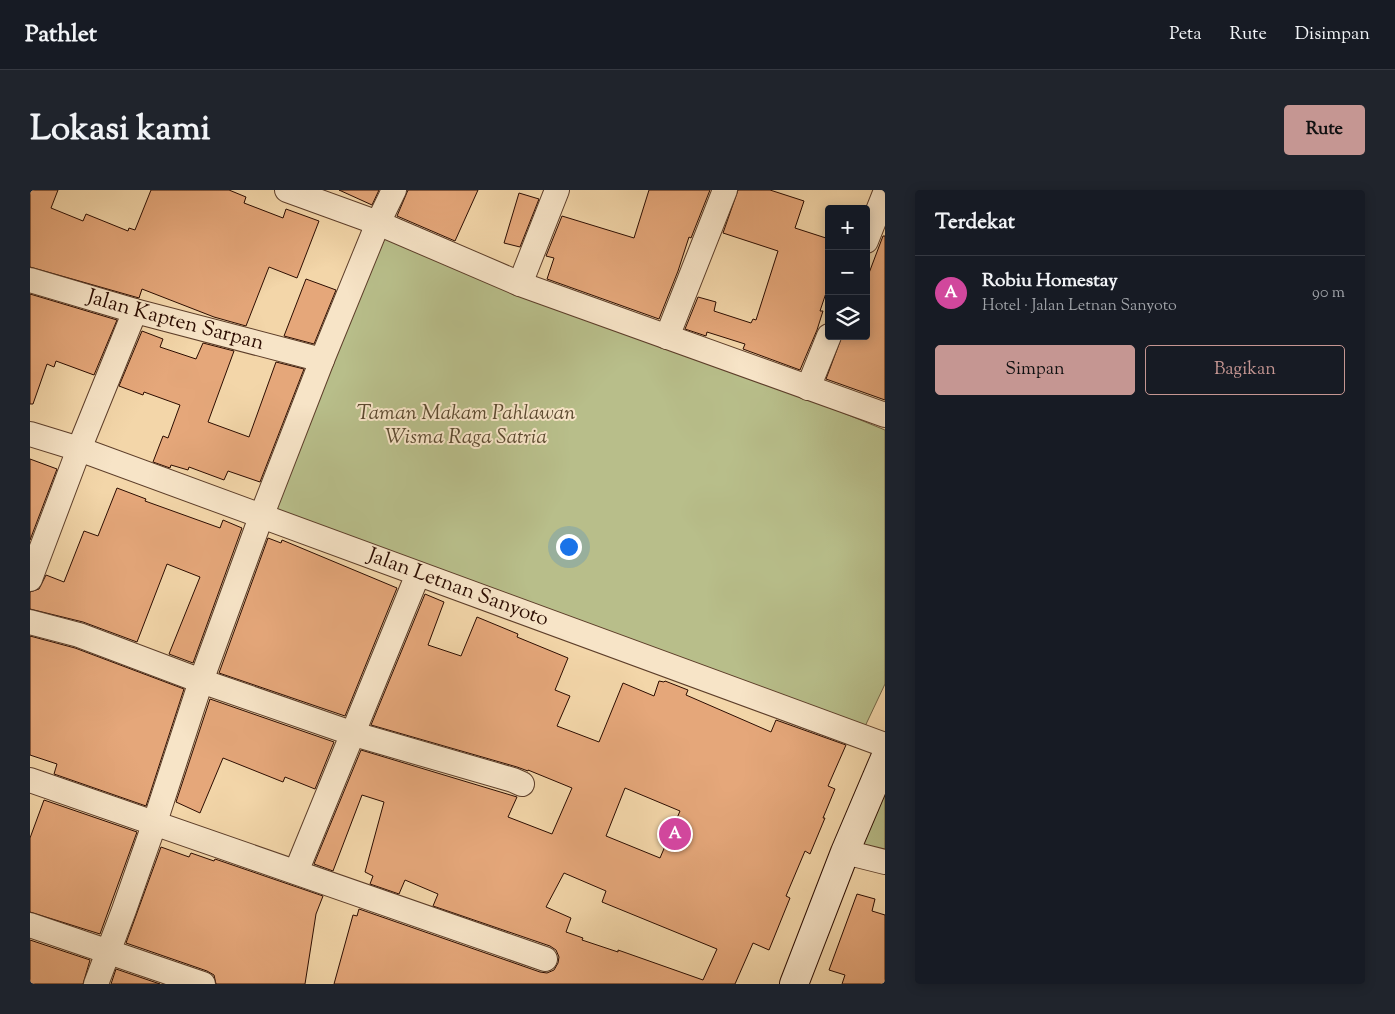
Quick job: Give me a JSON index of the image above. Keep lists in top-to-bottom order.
{
  "streets": {
    "street": ["Jalan Kapten Sarpan", "Jalan Letnan Sanyoto"]
  },
  "parks": ["Taman Makam Pahlawan Wisma Raga Satria"],
  "page": {
    "header": "Pathlet",
    "nav": ["Peta", "Rute", "Disimpan"],
    "title": "Lokasi kami",
    "buttons": [
      "Rute",
      ["Simpan", "Bagikan"]
    ],
    "heading": "Terdekat",
    "map_buttons": ["+", "−"],
    "list": [
      {
        "mark": "A",
        "name": "Robiu Homestay",
        "note": "Hotel · Jalan Letnan Sanyoto",
        "value": "90 m"
      }
    ],
    "pins": "A"
  }
}
